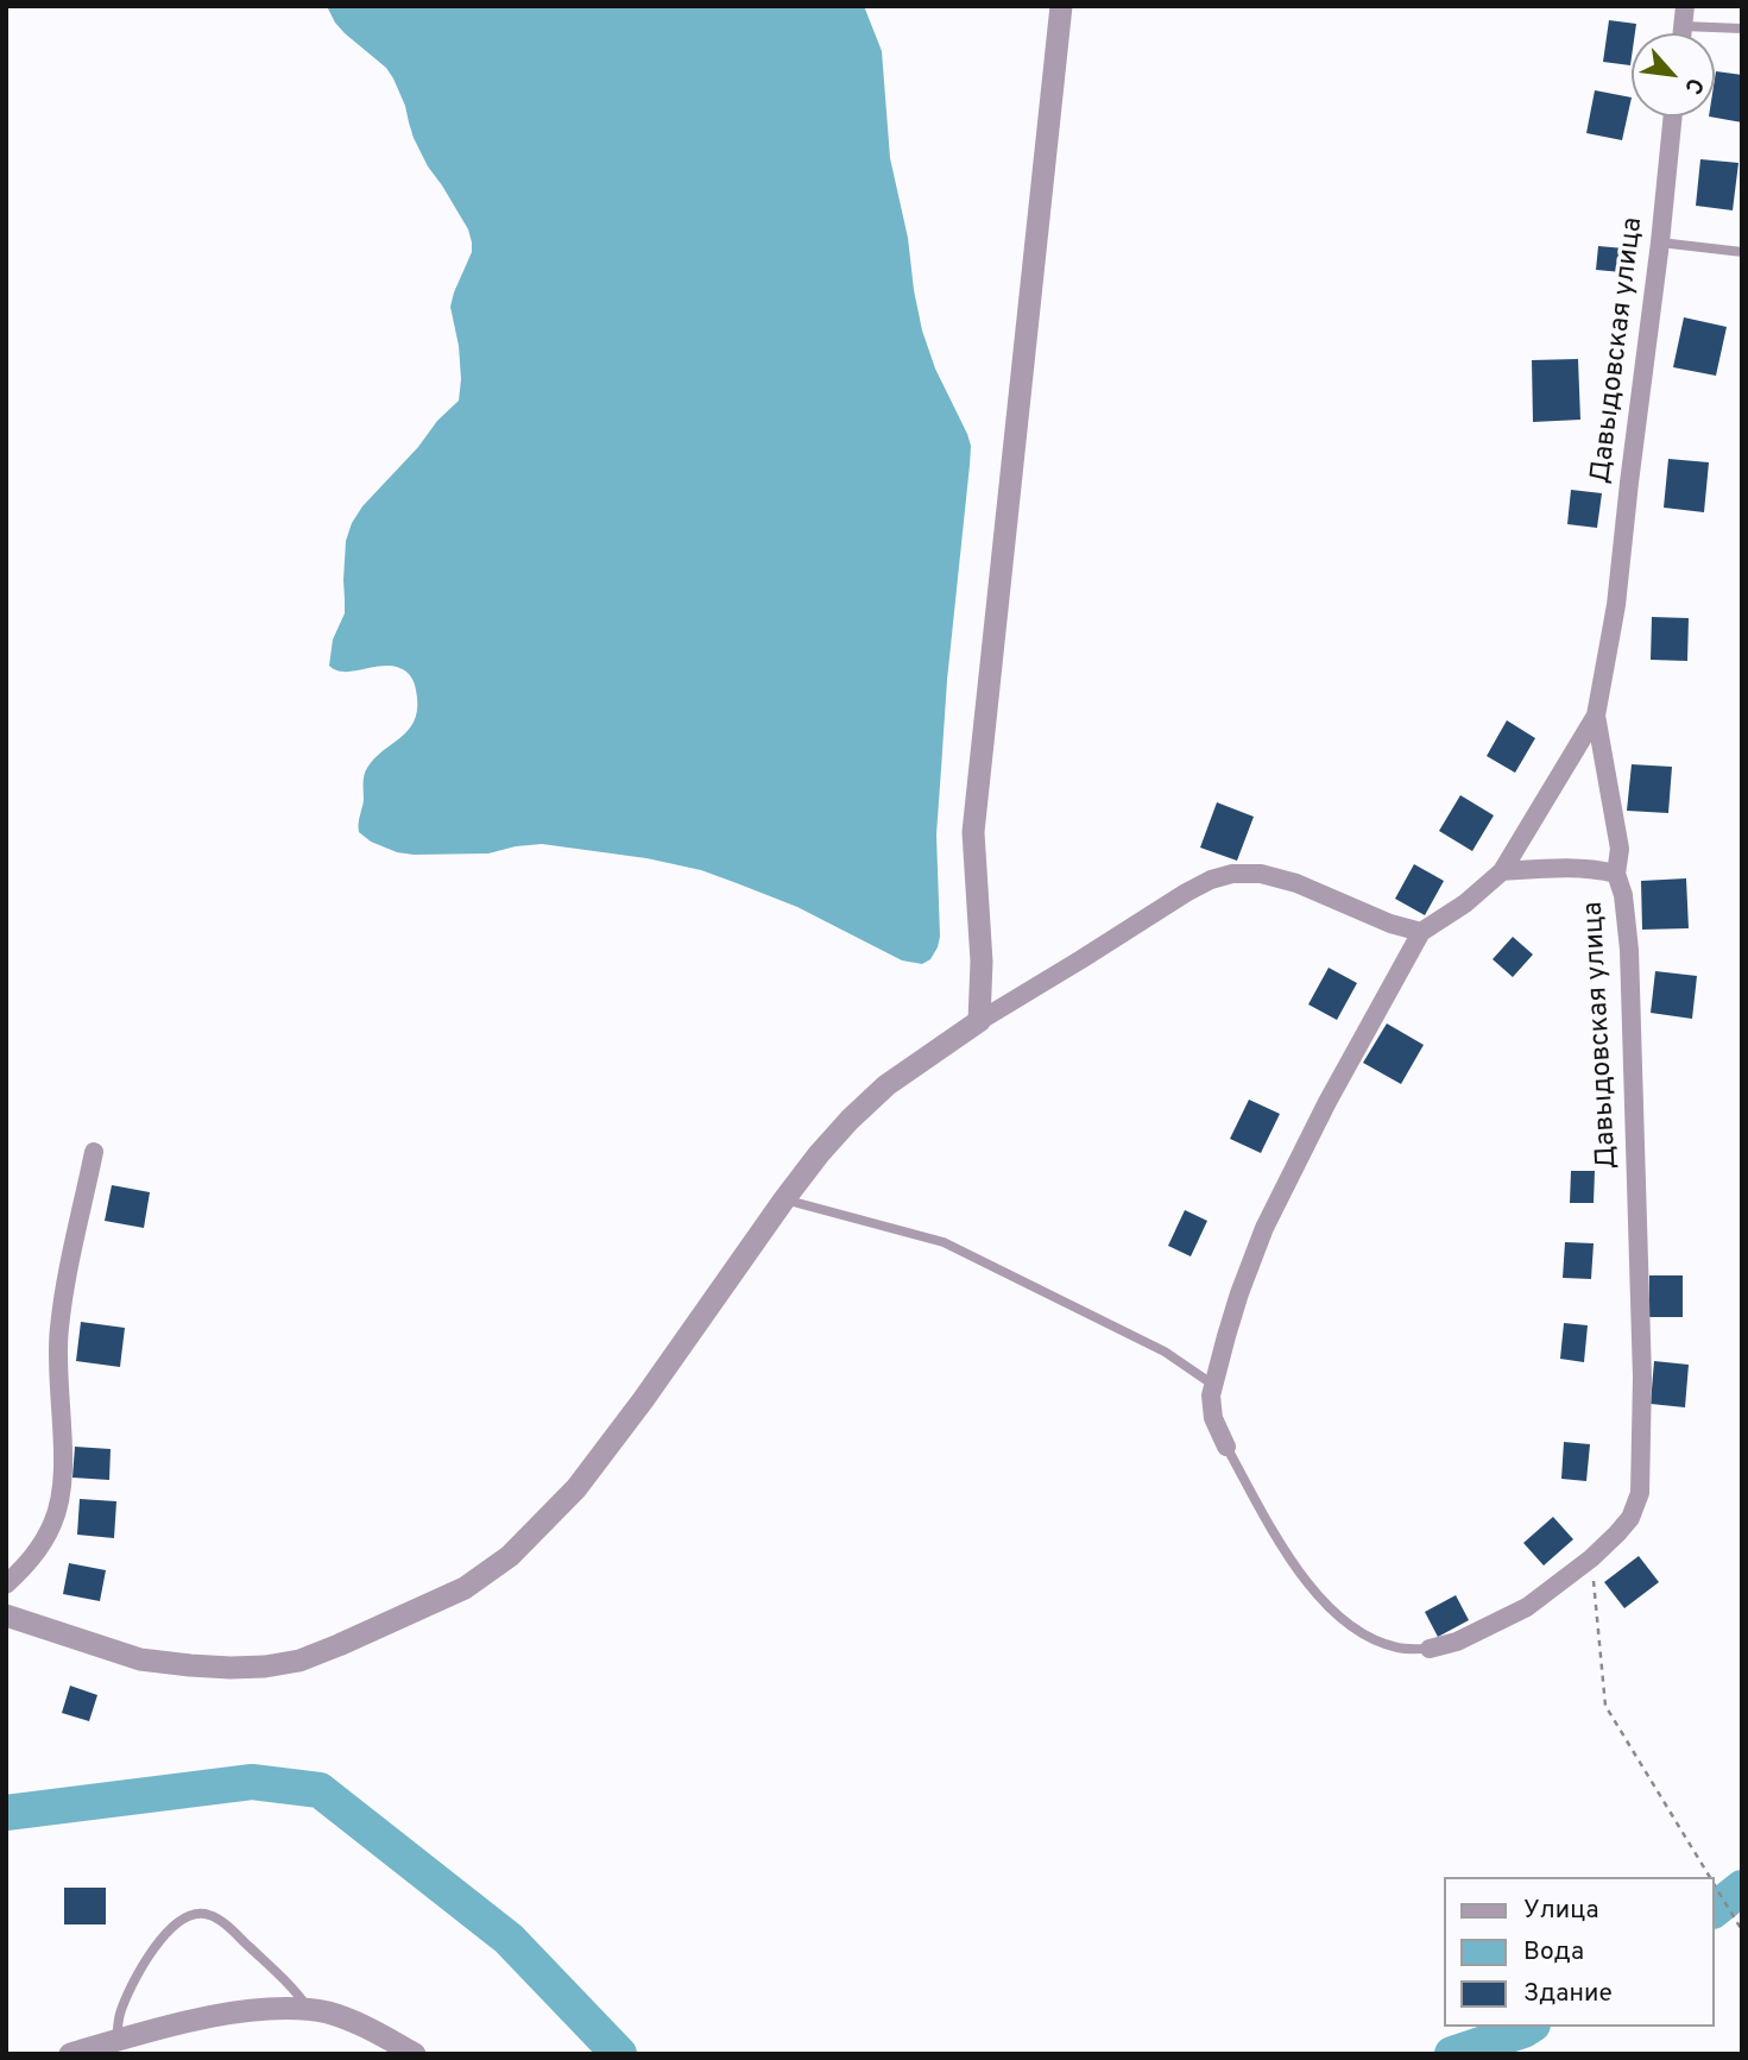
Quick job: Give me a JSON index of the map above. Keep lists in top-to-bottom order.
{
  "streets": {
    "street": ["Давыдовская улица"]
  },
  "legend": ["Улица", "Вода", "Здание"],
  "north": "bottom right"
}
